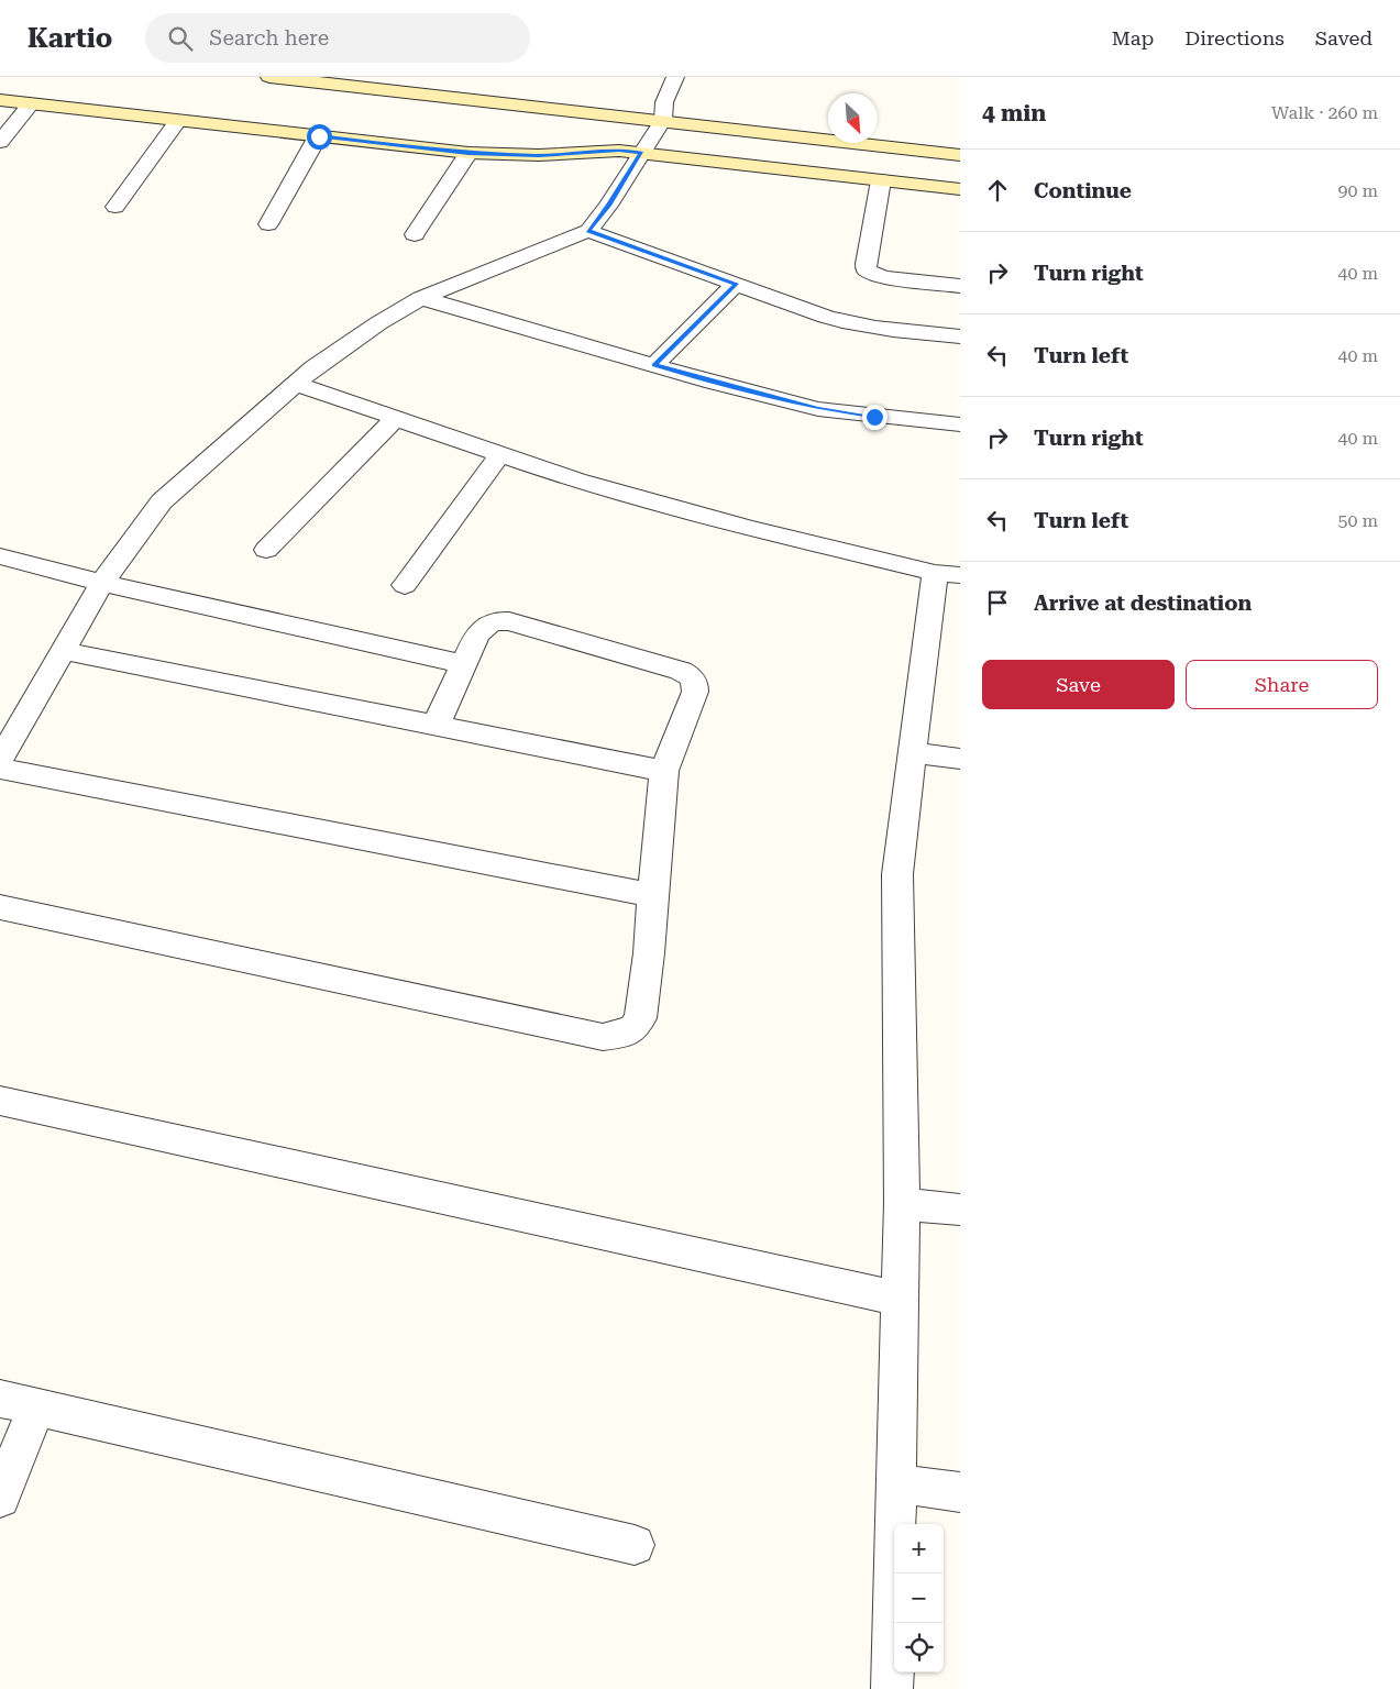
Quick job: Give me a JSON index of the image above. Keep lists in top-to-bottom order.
{
  "north": "bottom right",
  "page": {
    "header": "Kartio",
    "search": "Search here",
    "nav": ["Map", "Directions", "Saved"],
    "heading": ["4 min", "Walk · 260 m"],
    "list": [
      ["Continue", "90 m"],
      ["Turn right", "40 m"],
      ["Turn left", "40 m"],
      ["Turn right", "40 m"],
      ["Turn left", "50 m"],
      "Arrive at destination"
    ],
    "buttons": ["Save", "Share"],
    "map_buttons": ["+", "−"]
  }
}
